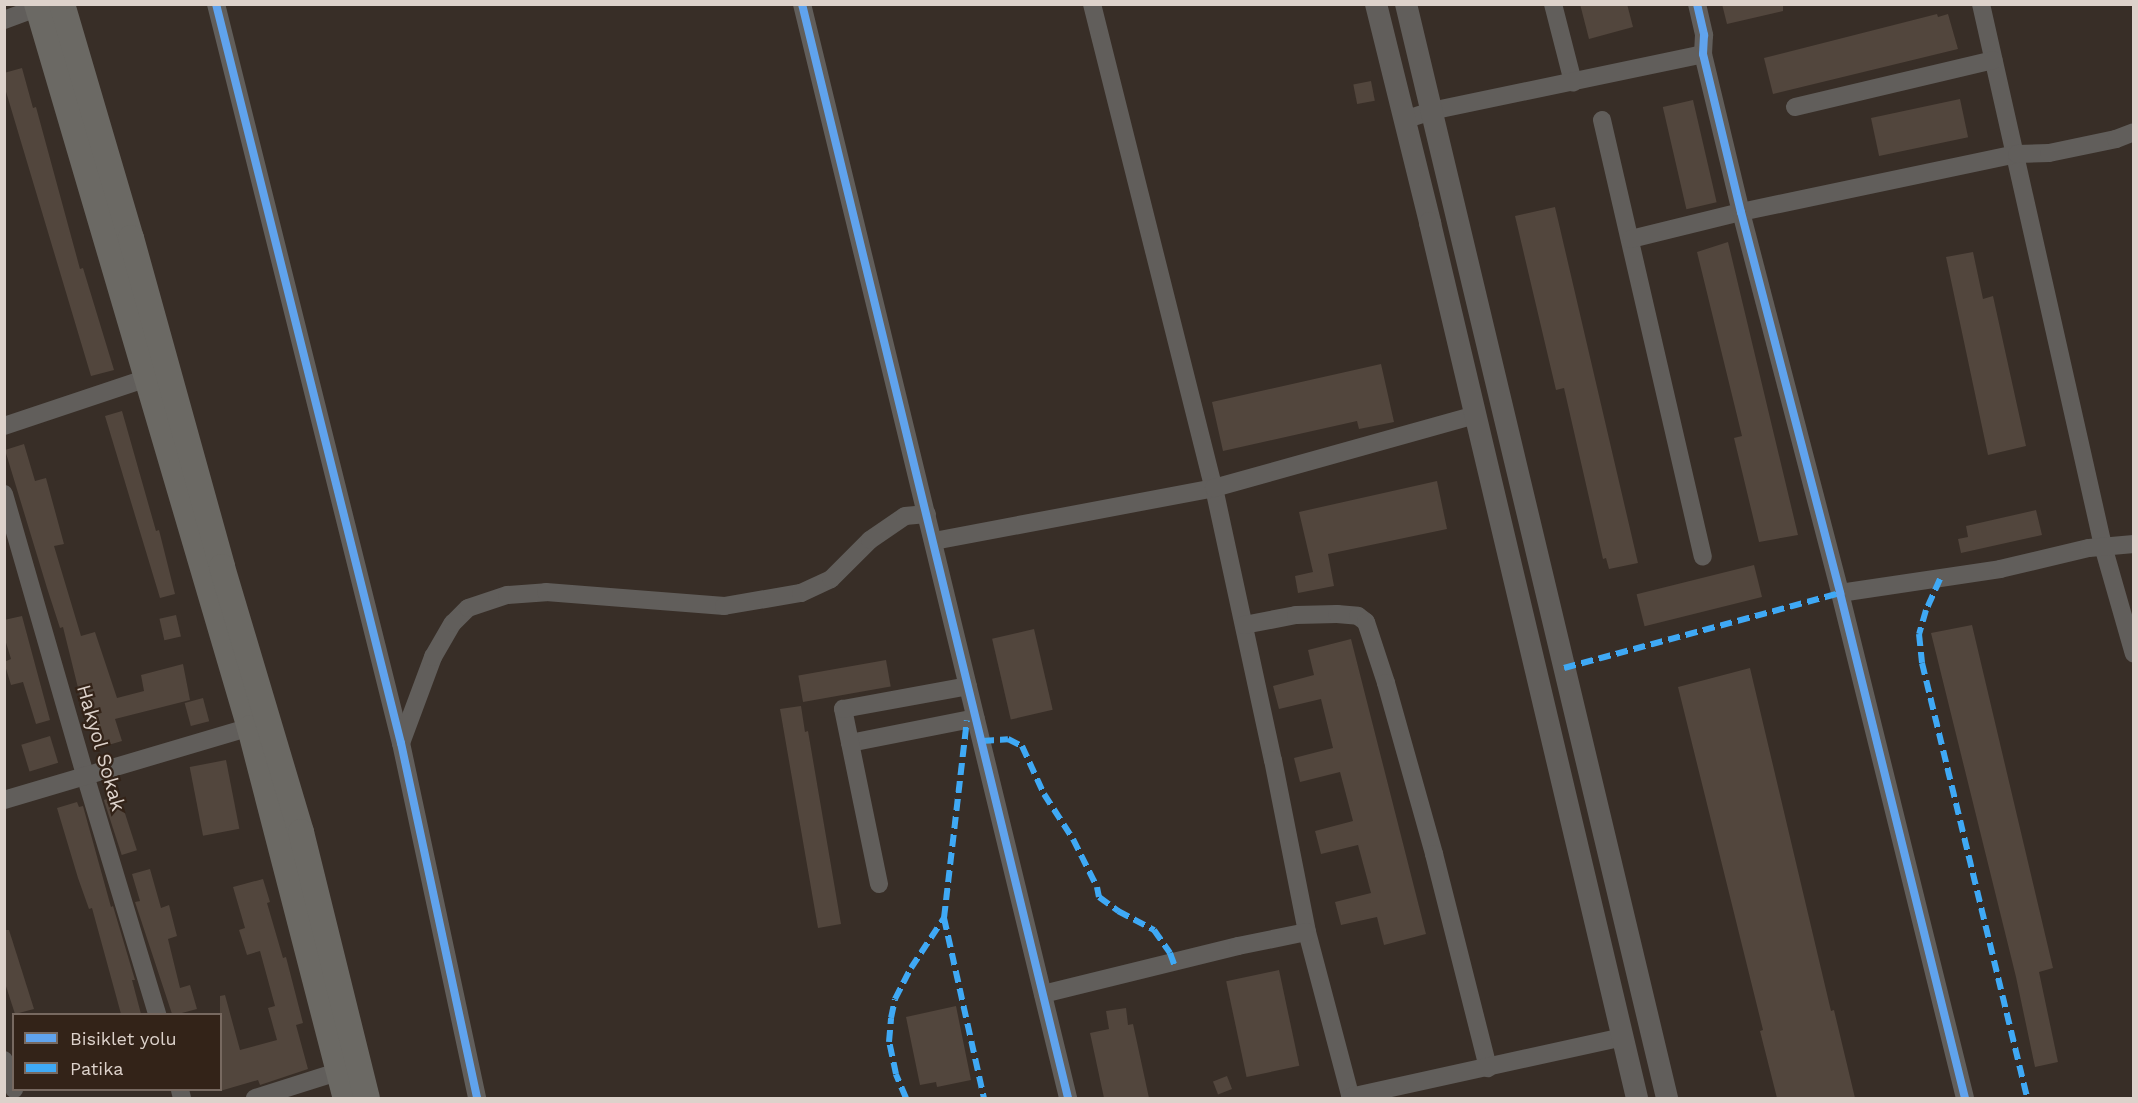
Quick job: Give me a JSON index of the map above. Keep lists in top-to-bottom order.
{
  "streets": {
    "street": ["Hakyol Sokak"]
  },
  "legend": ["Bisiklet yolu", "Patika"]
}
